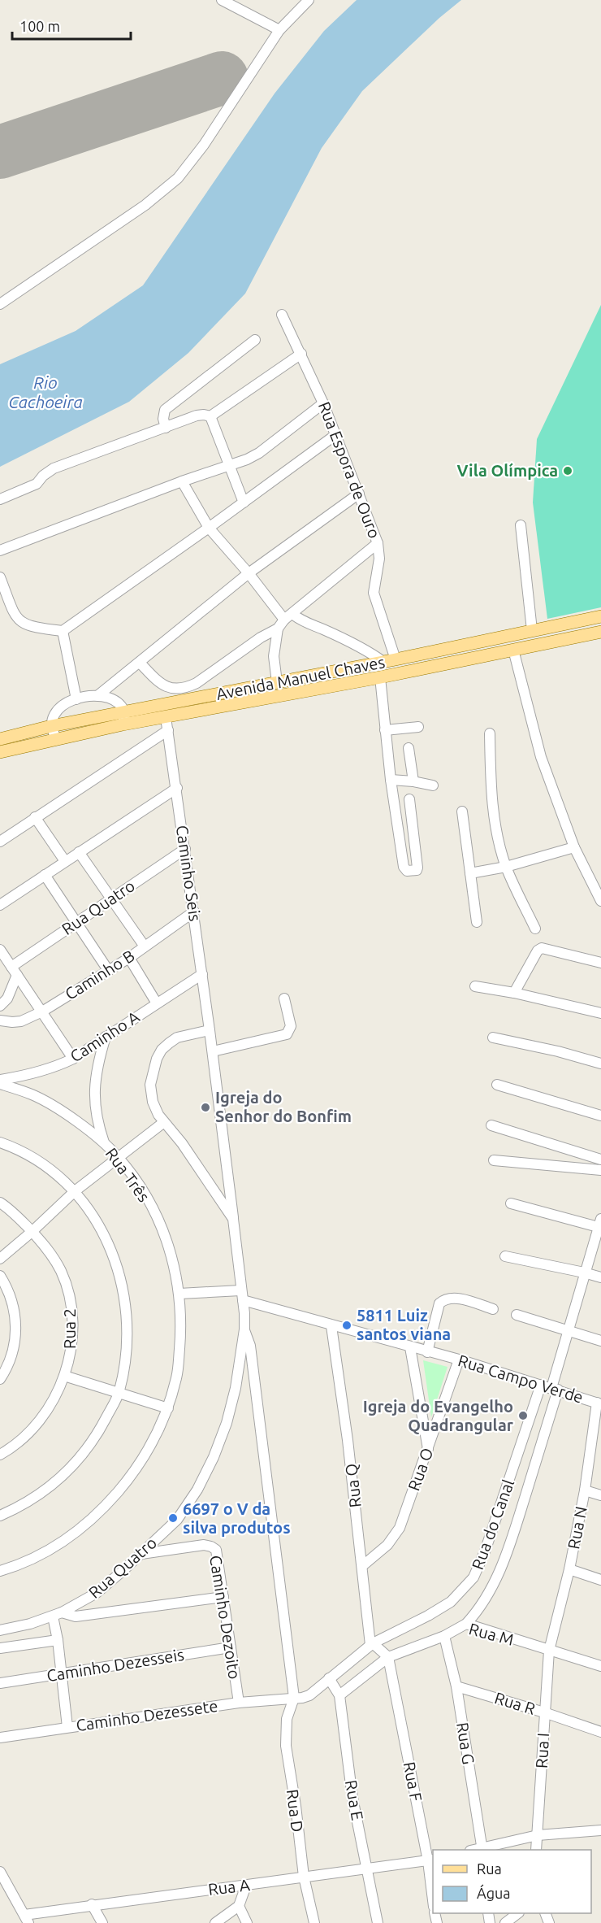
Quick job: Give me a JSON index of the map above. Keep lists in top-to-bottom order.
{
  "streets": {
    "main road": ["Avenida Manuel Chaves"],
    "street": [
      "Rua Espora de Ouro",
      "Caminho Seis",
      "Rua Quatro",
      "Caminho B",
      "Caminho A",
      "Rua Três",
      "Rua 2",
      "Rua Campo Verde",
      "Rua O",
      "Rua Q",
      "Rua do Canal",
      "Rua N",
      "Caminho Dezoito",
      "Rua M",
      "Caminho Dezesseis",
      "Rua R",
      "Caminho Dezessete",
      "Rua G",
      "Rua I",
      "Rua F",
      "Rua E",
      "Rua D",
      "Rua A"
    ]
  },
  "crossings": [
    ["Rua Espora de Ouro", "Avenida Manuel Chaves"],
    ["Avenida Manuel Chaves", "Caminho Seis"],
    ["Caminho Seis", "Rua Quatro"],
    ["Caminho Seis", "Caminho B"],
    ["Caminho Seis", "Caminho A"],
    ["Caminho Seis", "Rua Campo Verde"],
    ["Rua Quatro", "Rua Campo Verde"],
    ["Rua Quatro", "Caminho Dezoito"],
    ["Rua Três", "Rua Campo Verde"],
    ["Rua Campo Verde", "Rua O"],
    ["Rua Campo Verde", "Rua Q"],
    ["Rua Campo Verde", "Rua do Canal"],
    ["Rua Campo Verde", "Rua N"],
    ["Rua O", "Rua Q"],
    ["Rua Q", "Rua do Canal"],
    ["Rua do Canal", "Rua M"],
    ["Rua do Canal", "Caminho Dezessete"],
    ["Rua do Canal", "Rua E"],
    ["Rua N", "Rua M"],
    ["Rua N", "Rua I"],
    ["Caminho Dezoito", "Caminho Dezesseis"],
    ["Caminho Dezoito", "Caminho Dezessete"],
    ["Rua M", "Rua G"],
    ["Rua M", "Rua I"],
    ["Rua M", "Rua F"],
    ["Rua M", "Rua E"],
    ["Rua R", "Rua G"],
    ["Rua R", "Rua I"],
    ["Caminho Dezessete", "Rua E"],
    ["Caminho Dezessete", "Rua D"],
    ["Rua F", "Rua A"],
    ["Rua E", "Rua A"],
    ["Rua D", "Rua A"]
  ],
  "water": ["Rio Cachoeira"],
  "places": [
    "Vila Olímpica",
    "Igreja do Senhor do Bonfim",
    "5811 Luiz santos viana",
    "Igreja do Evangelho Quadrangular",
    "6697 o V da silva produtos"
  ],
  "legend": ["Rua", "Água"],
  "scale_bar": "100 m"
}
